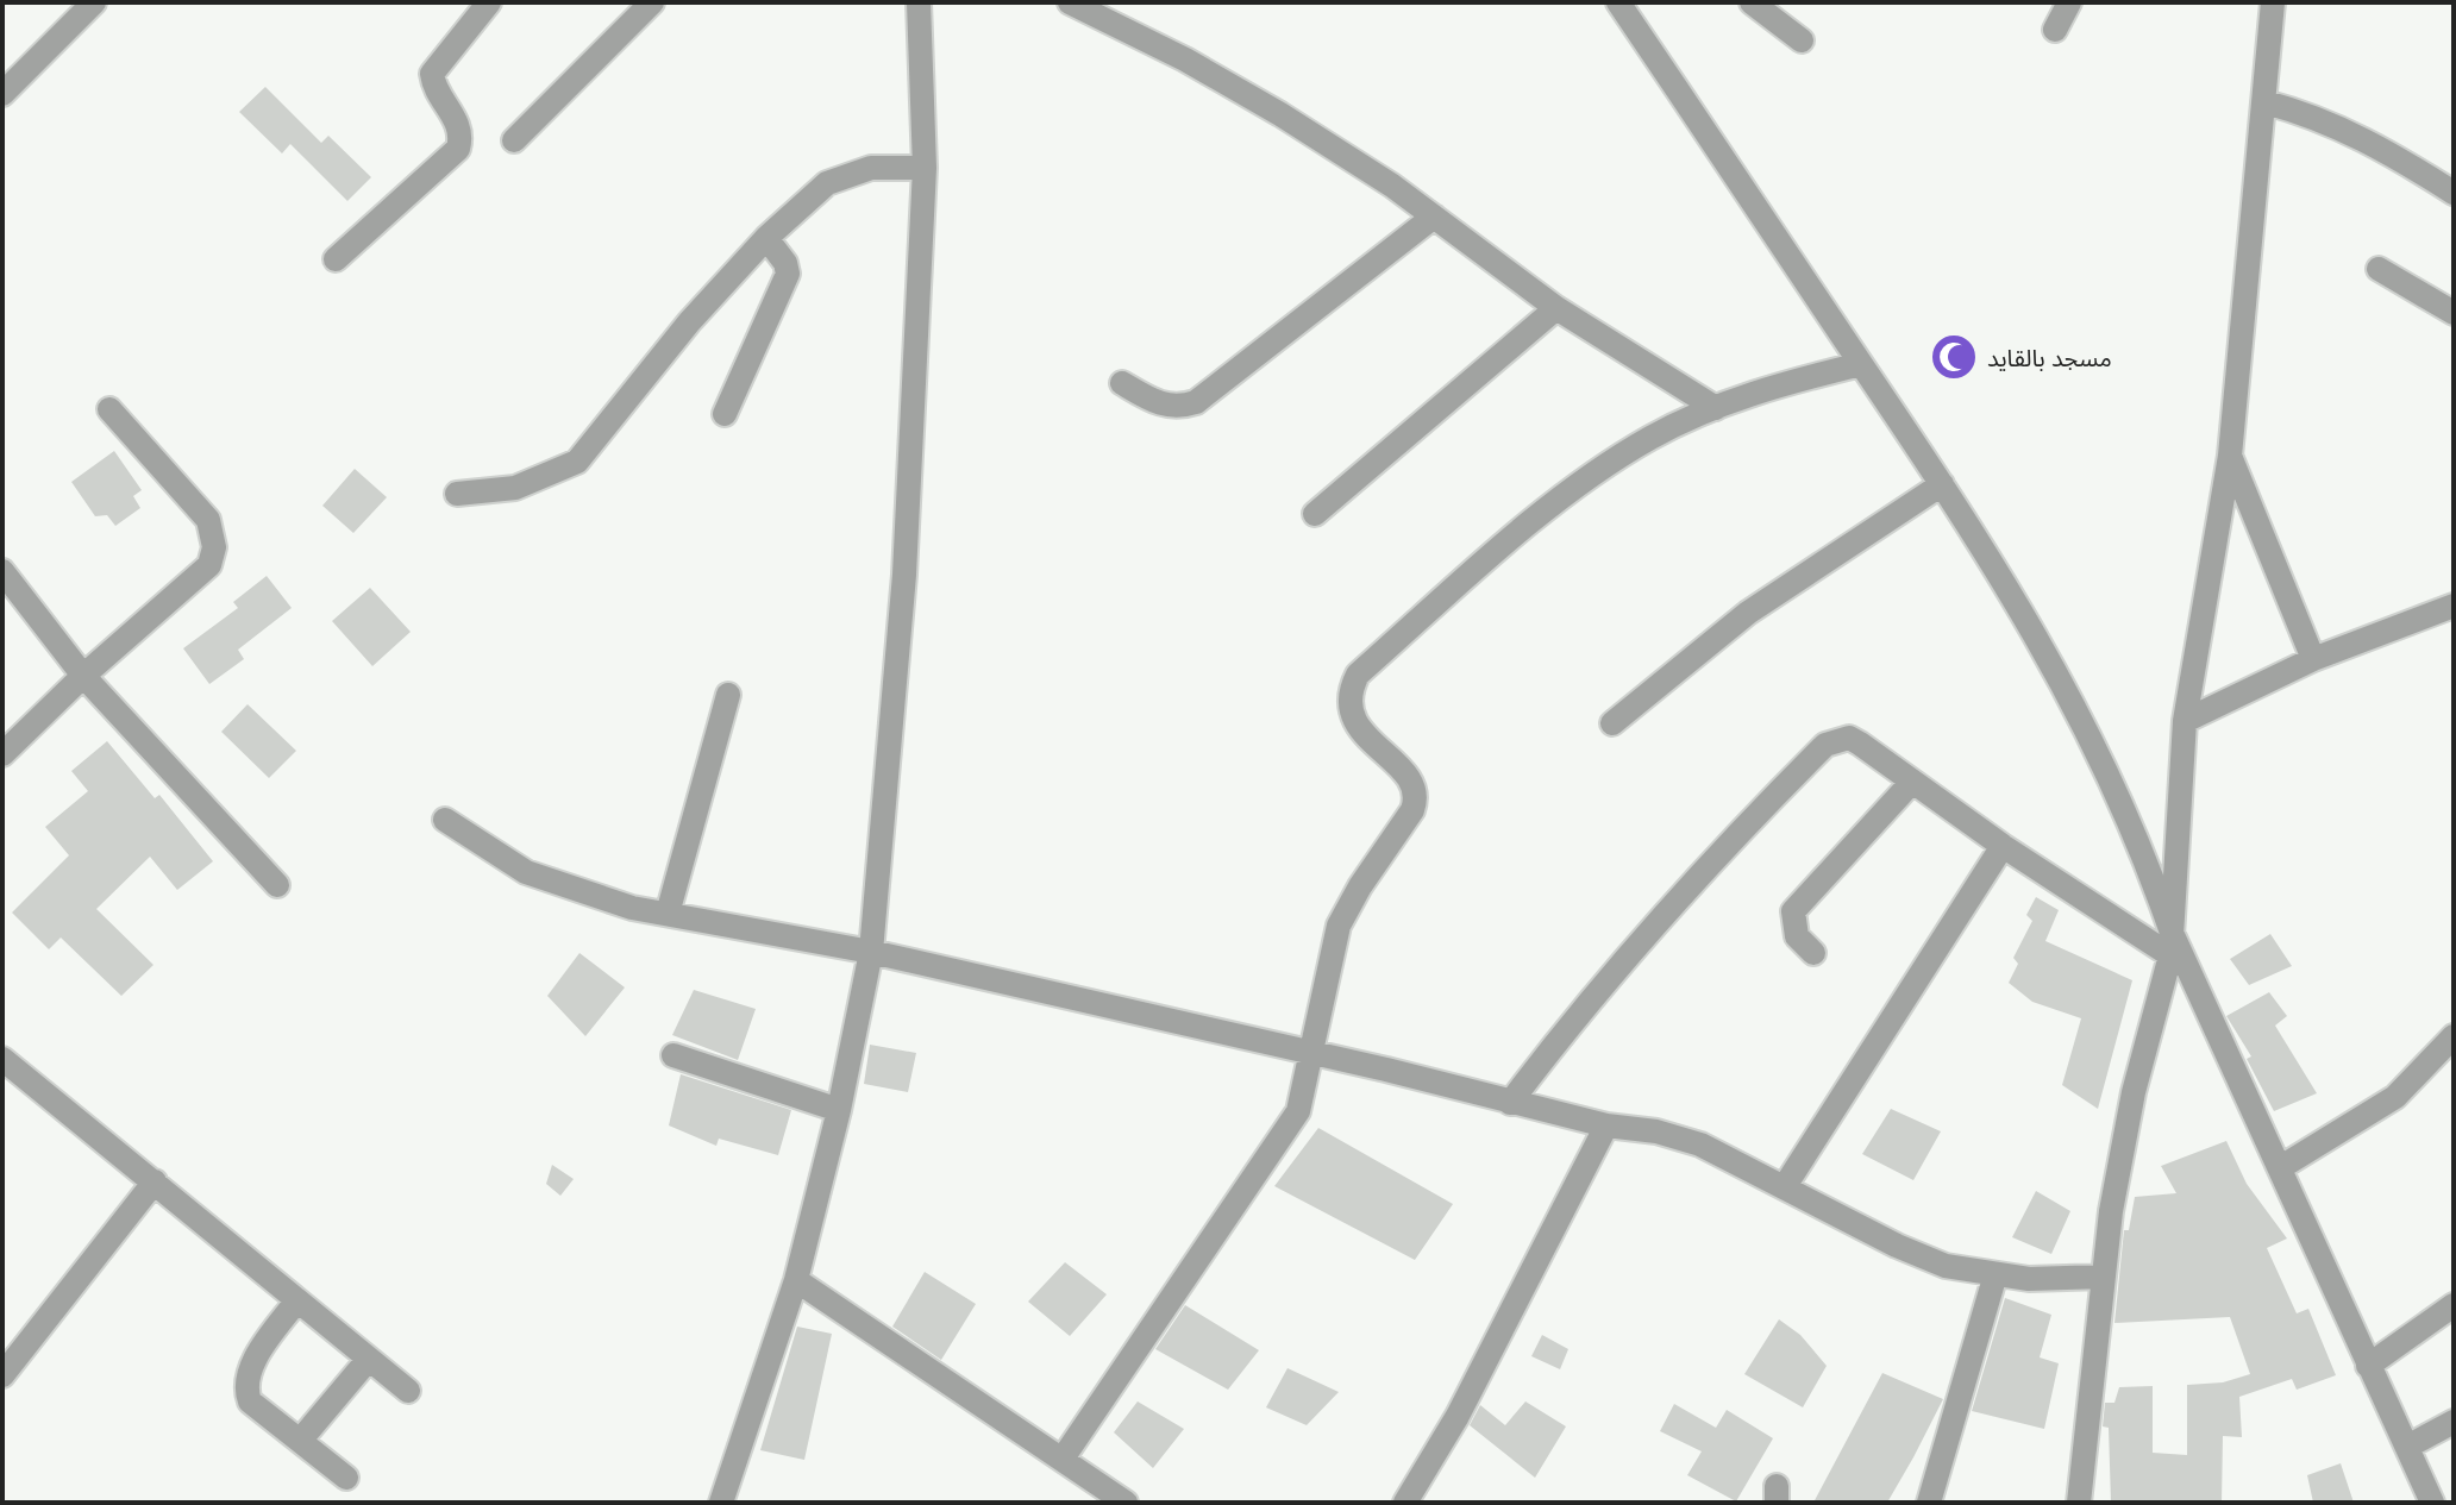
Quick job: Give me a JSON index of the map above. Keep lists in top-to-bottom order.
{
  "places": {
    "mosque": ["مسجد بالقايد"]
  }
}
